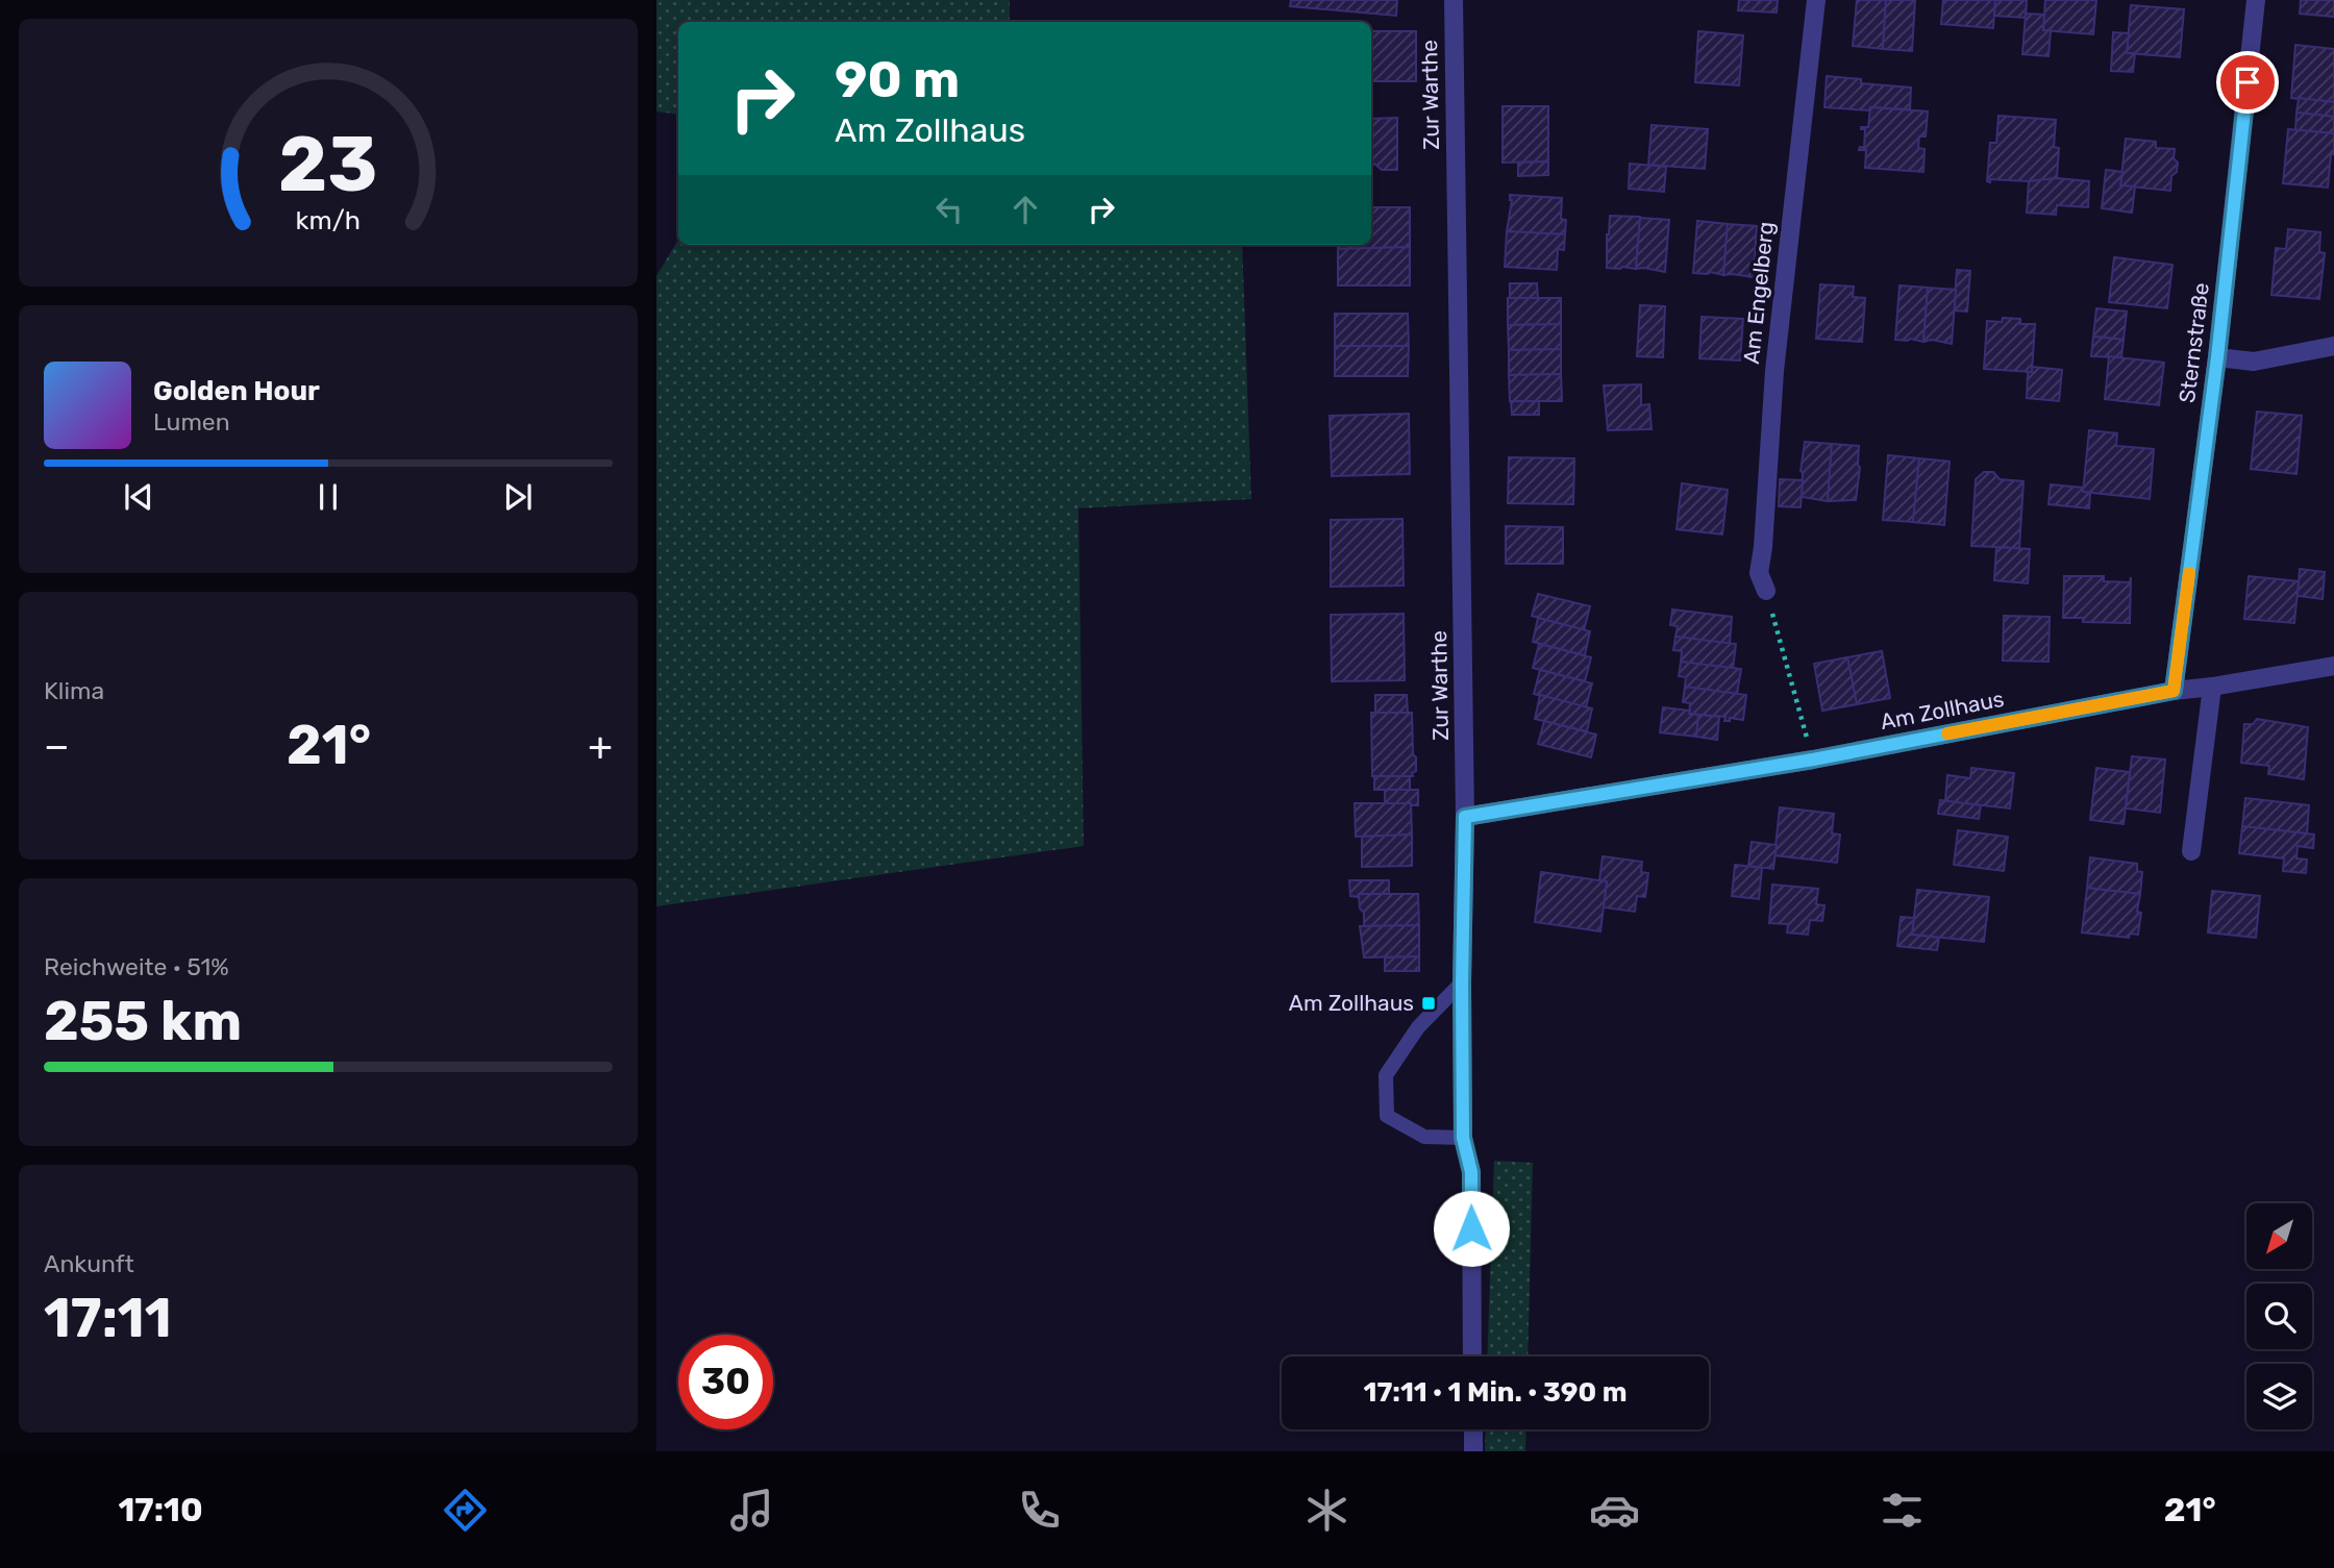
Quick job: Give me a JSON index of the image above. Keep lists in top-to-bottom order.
{
  "streets": {
    "street": [
      "Zur Warthe",
      "Am Engelberg",
      "Sternstraße",
      "Am Zollhaus"
    ]
  },
  "crossings": [
    ["Zur Warthe", "Am Zollhaus"],
    ["Sternstraße", "Am Zollhaus"]
  ],
  "places": {
    "transit": ["Am Zollhaus"]
  },
  "north": "bottom left",
  "page": {
    "turn": ["90 m", "Am Zollhaus"],
    "song": ["Golden Hour", "Lumen"],
    "tile": [
      "Klima",
      ["Reichweite · 51%", "255 km"],
      ["Ankunft", "17:11"]
    ],
    "heat": ["−", "21°", "+"],
    "limit": "30",
    "trip": "17:11 · 1 Min. · 390 m",
    "tabs": ["17:10", "21°"],
    "gauge": ["23", "km/h"]
  }
}
